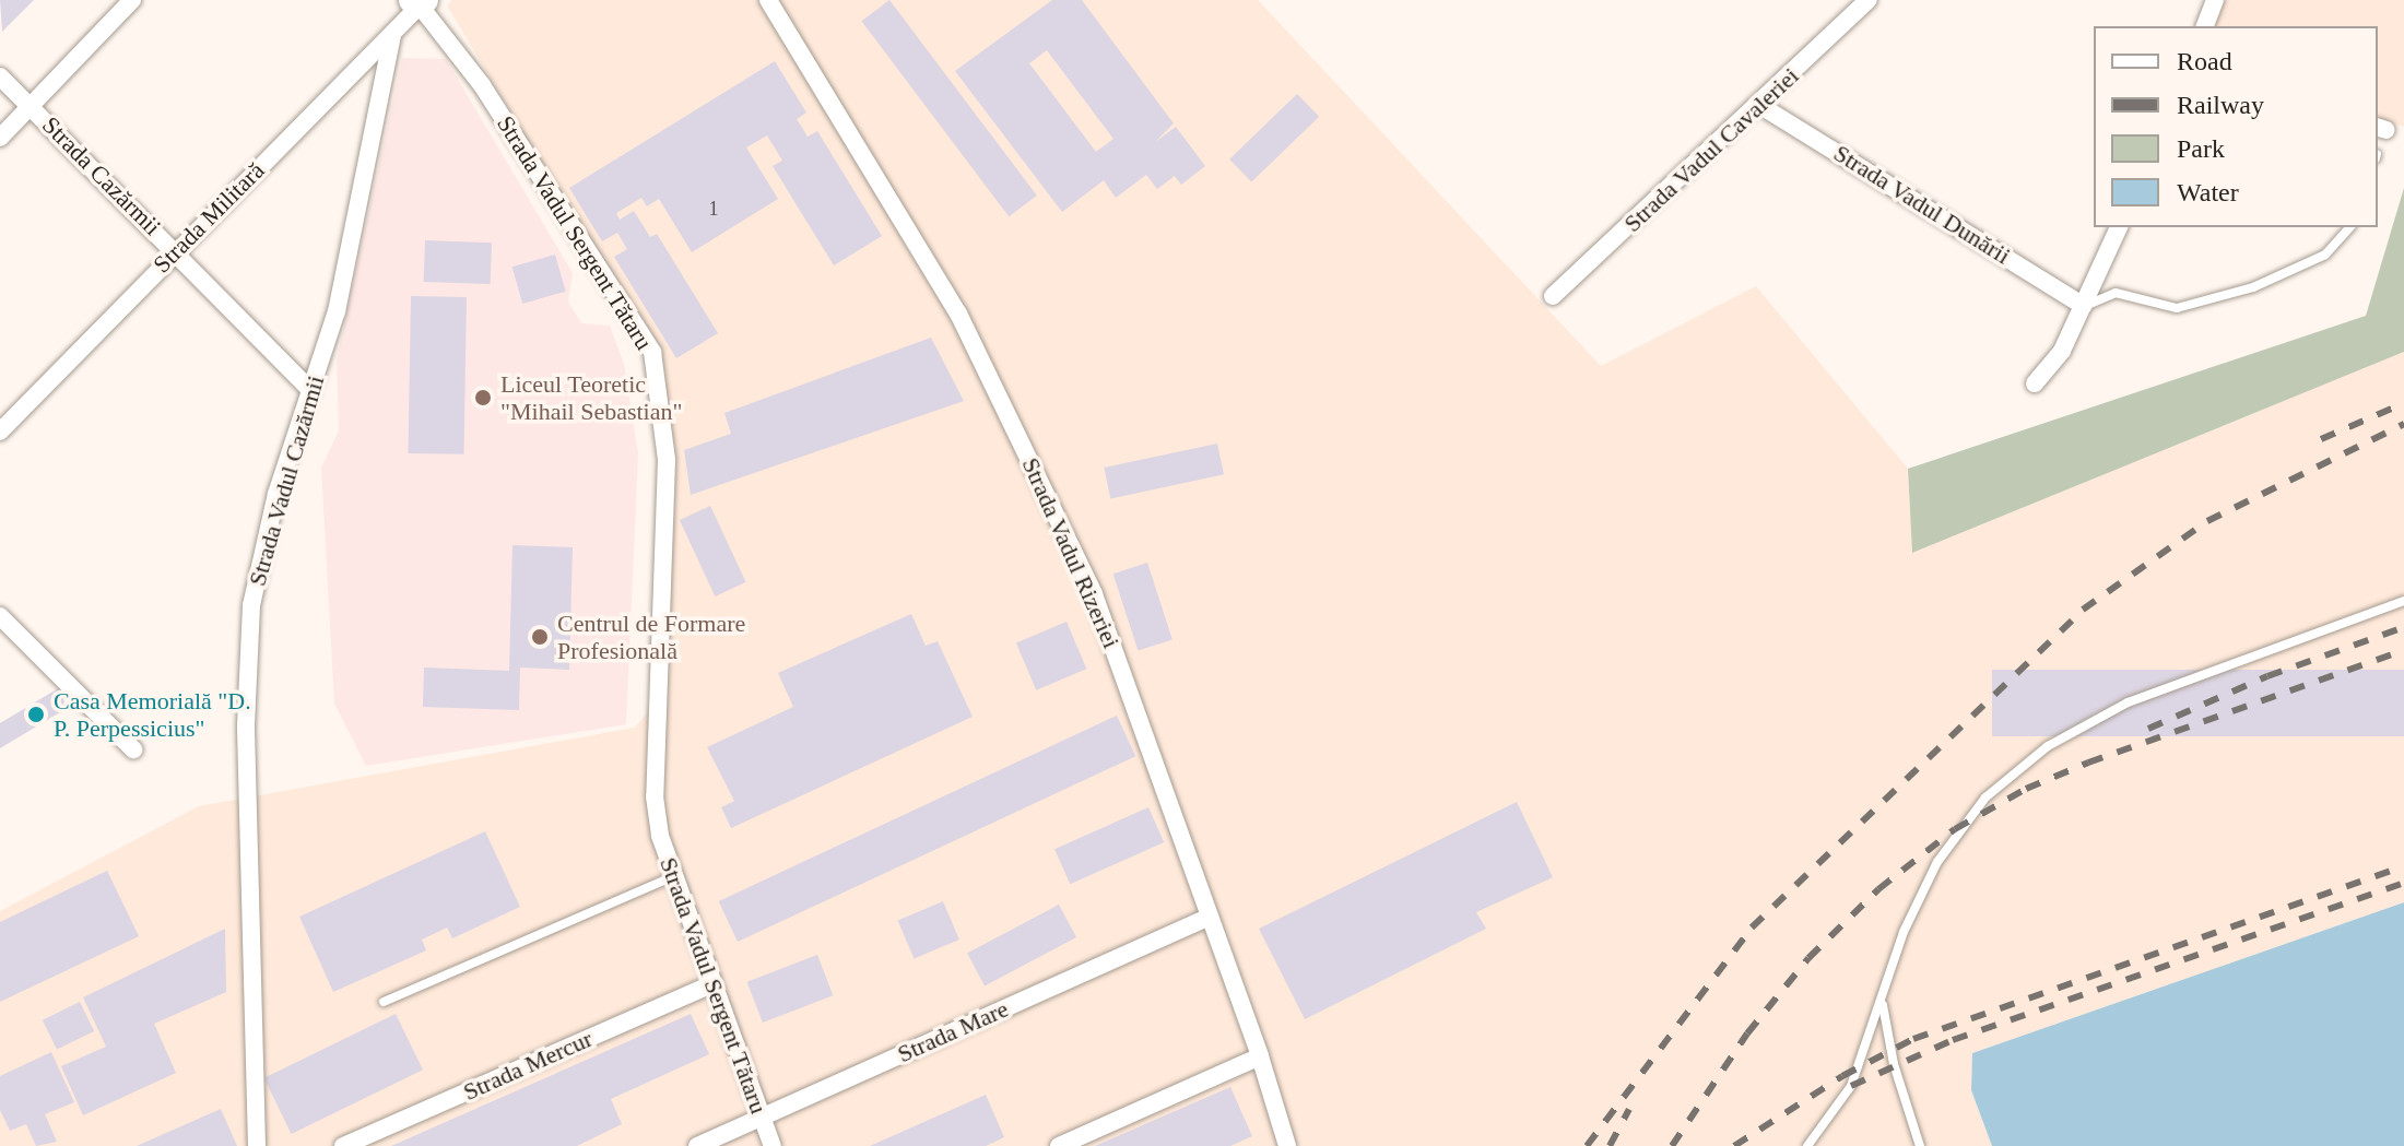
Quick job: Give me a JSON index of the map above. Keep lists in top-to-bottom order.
{
  "streets": {
    "street": [
      "Strada Vadul Cavaleriei",
      "Strada Cazărmii",
      "Strada Vadul Dunării",
      "Strada Militară",
      "Strada Vadul Sergent Tătaru",
      "Strada Vadul Cazărmii",
      "Strada Vadul Rizeriei",
      "Strada Mare",
      "Strada Mercur"
    ]
  },
  "crossings": [
    ["Strada Vadul Cavaleriei", "Strada Vadul Dunării"],
    ["Strada Cazărmii", "Strada Militară"],
    ["Strada Cazărmii", "Strada Vadul Cazărmii"],
    ["Strada Militară", "Strada Vadul Sergent Tătaru"],
    ["Strada Militară", "Strada Vadul Cazărmii"],
    ["Strada Vadul Sergent Tătaru", "Strada Mare"],
    ["Strada Vadul Sergent Tătaru", "Strada Mercur"],
    ["Strada Vadul Rizeriei", "Strada Mare"]
  ],
  "places": ["Liceul Teoretic \"Mihail Sebastian\"", "Centrul de Formare Profesională", "Casa Memorială \"D. P. Perpessicius\""],
  "house_numbers": ["1"],
  "legend": [
    "Road",
    "Railway",
    "Park",
    "Water"
  ]
}
